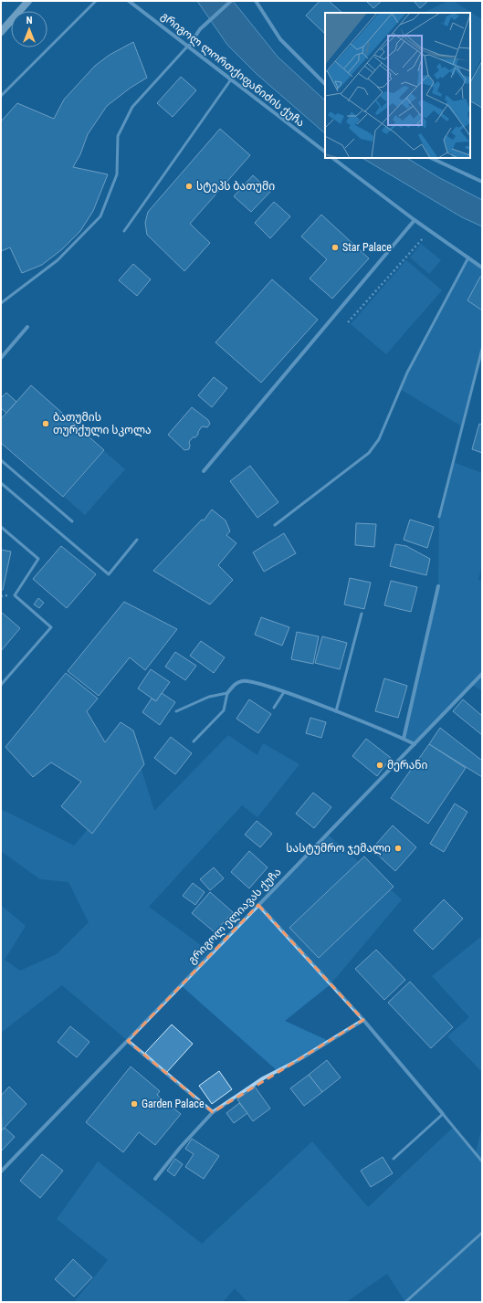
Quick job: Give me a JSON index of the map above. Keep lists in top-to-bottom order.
{
  "streets": {
    "street": ["გრიგოლ ლორთქიფანიძის ქუჩა", "გრიგოლ ელიავას ქუჩა"]
  },
  "places": [
    "სტეპს ბათუმი",
    "Star Palace",
    "ბათუმის თურქული სკოლა",
    "მერანი",
    "სასტუმრო ჯემალი",
    "Garden Palace"
  ],
  "north": "top"
}
